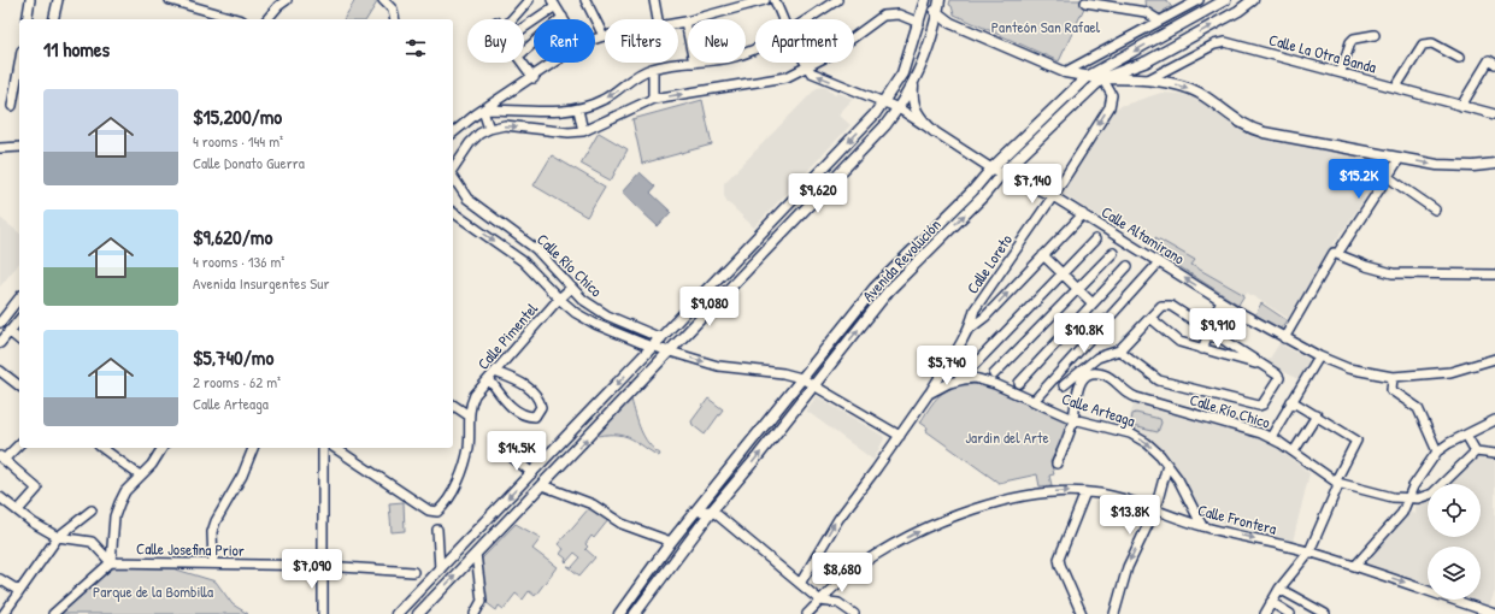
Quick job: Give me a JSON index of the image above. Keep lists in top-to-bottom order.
{
  "streets": {
    "main road": ["Avenida Revolución"],
    "street": [
      "Calle La Otra Banda",
      "Calle Altamirano",
      "Calle Loreto",
      "Calle Río Chico",
      "Calle Pimentel",
      "Calle Arteaga",
      "Calle Frontera",
      "Calle Josefina Prior"
    ]
  },
  "crossings": [
    ["Calle Altamirano", "Avenida Revolución"],
    ["Calle Altamirano", "Calle Loreto"],
    ["Avenida Revolución", "Calle Loreto"],
    ["Avenida Revolución", "Calle Río Chico"],
    ["Calle Loreto", "Calle Arteaga"],
    ["Calle Río Chico", "Calle Pimentel"],
    ["Calle Río Chico", "Calle Arteaga"],
    ["Calle Arteaga", "Calle Frontera"]
  ],
  "one_way": ["Calle Frontera"],
  "parks": ["Panteón San Rafael", "Jardin del Arte", "Parque de la Bombilla"],
  "page": {
    "chip": [
      "Buy",
      "Rent",
      "Filters",
      "New",
      "Apartment"
    ],
    "heading": "11 homes",
    "list": [
      {
        "name": "$15,200/mo",
        "note": "4 rooms · 144 m² · Calle Donato Guerra"
      },
      {
        "name": "$9,620/mo",
        "note": "4 rooms · 136 m² · Avenida Insurgentes Sur"
      },
      {
        "name": "$5,740/mo",
        "note": "2 rooms · 62 m² · Calle Arteaga"
      }
    ],
    "price": [
      "$15.2K",
      "$7,140",
      "$9,620",
      "$9,080",
      "$9,910",
      "$10.8K",
      "$5,740",
      "$14.5K",
      "$13.8K",
      "$7,090",
      "$8,680"
    ]
  }
}
